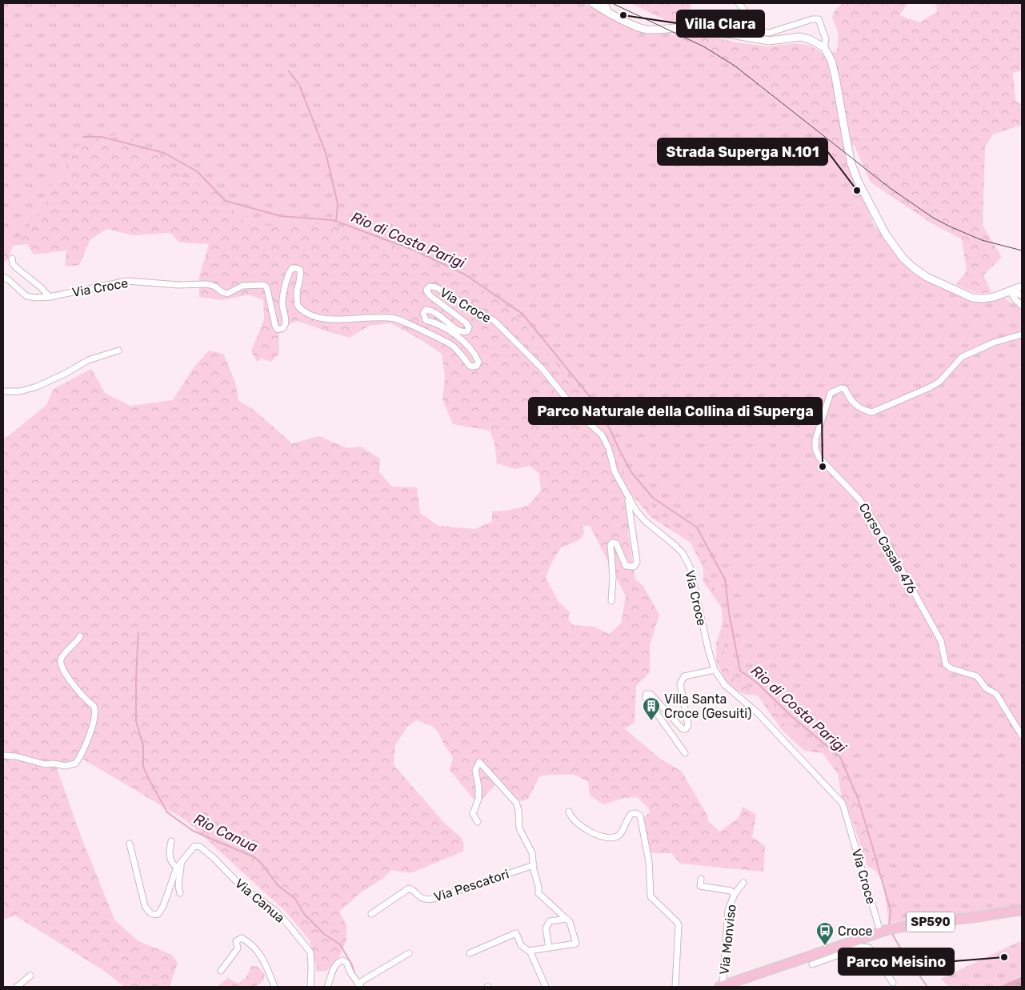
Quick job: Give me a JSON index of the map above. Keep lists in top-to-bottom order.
{
  "streets": {
    "main road": ["SP590"],
    "street": [
      "Via Croce",
      "Corso Casale 476",
      "Via Pescatori",
      "Via Canua",
      "Via Monviso"
    ]
  },
  "crossings": [
    ["Via Croce", "SP590"],
    ["SP590", "Via Monviso"]
  ],
  "water": ["Rio di Costa Parigi", "Rio Canua"],
  "places": {
    "other": [
      "Villa Clara",
      "Strada Superga N.101",
      "Parco Naturale della Collina di Superga",
      "Parco Meisino"
    ],
    "building": ["Villa Santa Croce (Gesuiti)"],
    "bus stop": ["Croce"]
  }
}
